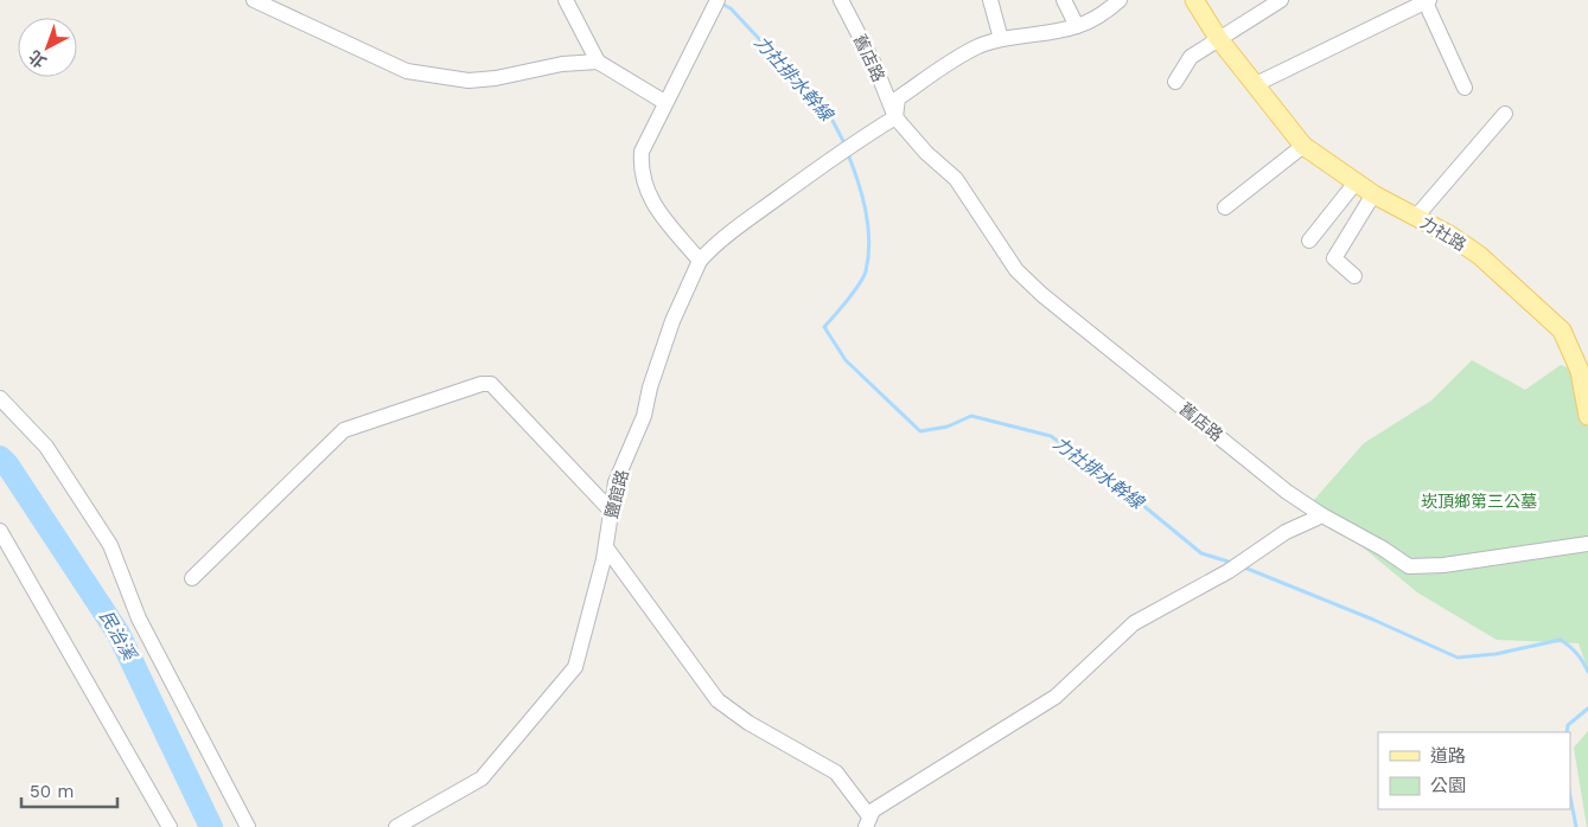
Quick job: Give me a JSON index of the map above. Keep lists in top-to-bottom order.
{
  "streets": {
    "main road": ["力社路"],
    "street": ["舊店路", "鹽館路"]
  },
  "crossings": [
    ["舊店路", "鹽館路"]
  ],
  "water": ["力社排水幹線", "民治溪"],
  "parks": ["崁頂鄉第三公墓"],
  "legend": ["道路", "公園"],
  "scale_bar": "50 m",
  "north": "bottom left"
}
